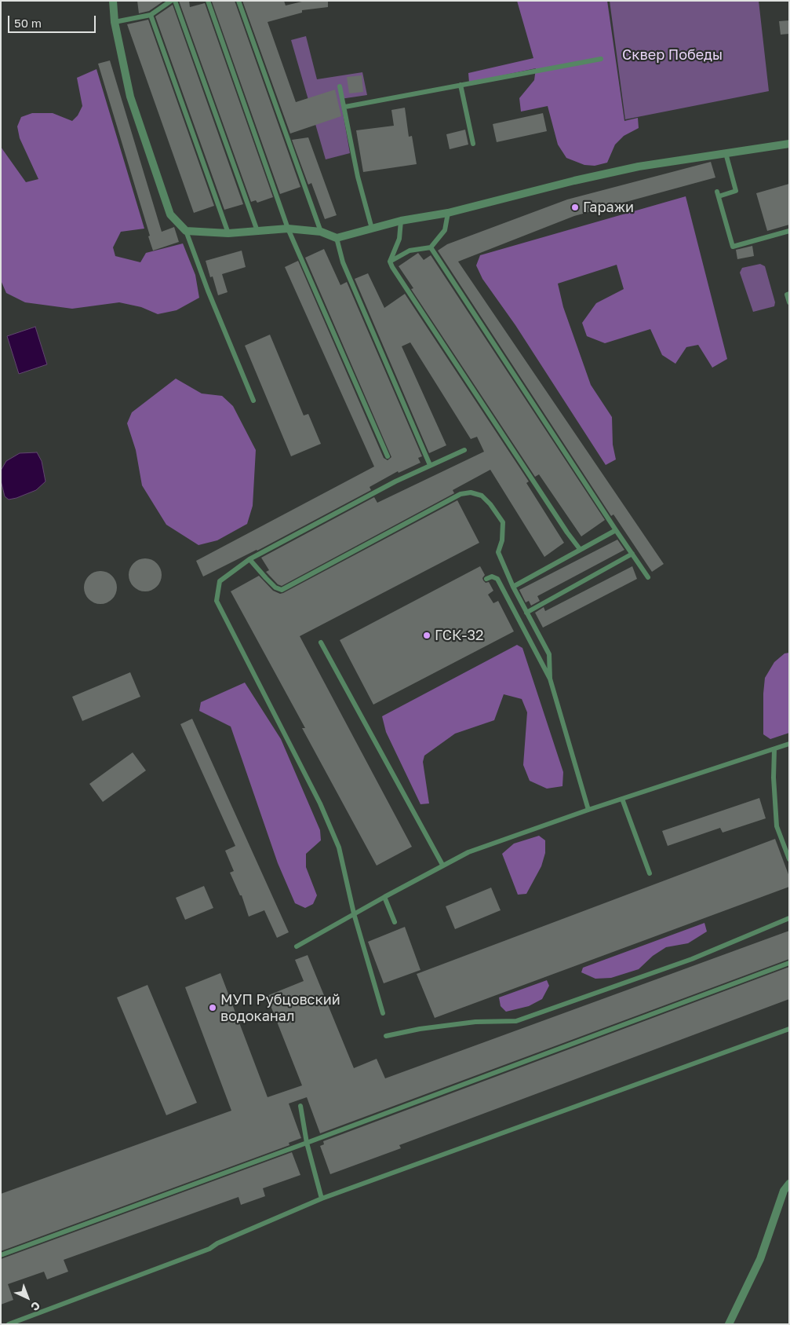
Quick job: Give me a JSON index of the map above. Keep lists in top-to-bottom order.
{
  "parks": ["Сквер Победы"],
  "places": ["Гаражи", "ГСК-32", "МУП Рубцовский водоканал"],
  "scale_bar": "50 m",
  "north": "bottom right"
}
